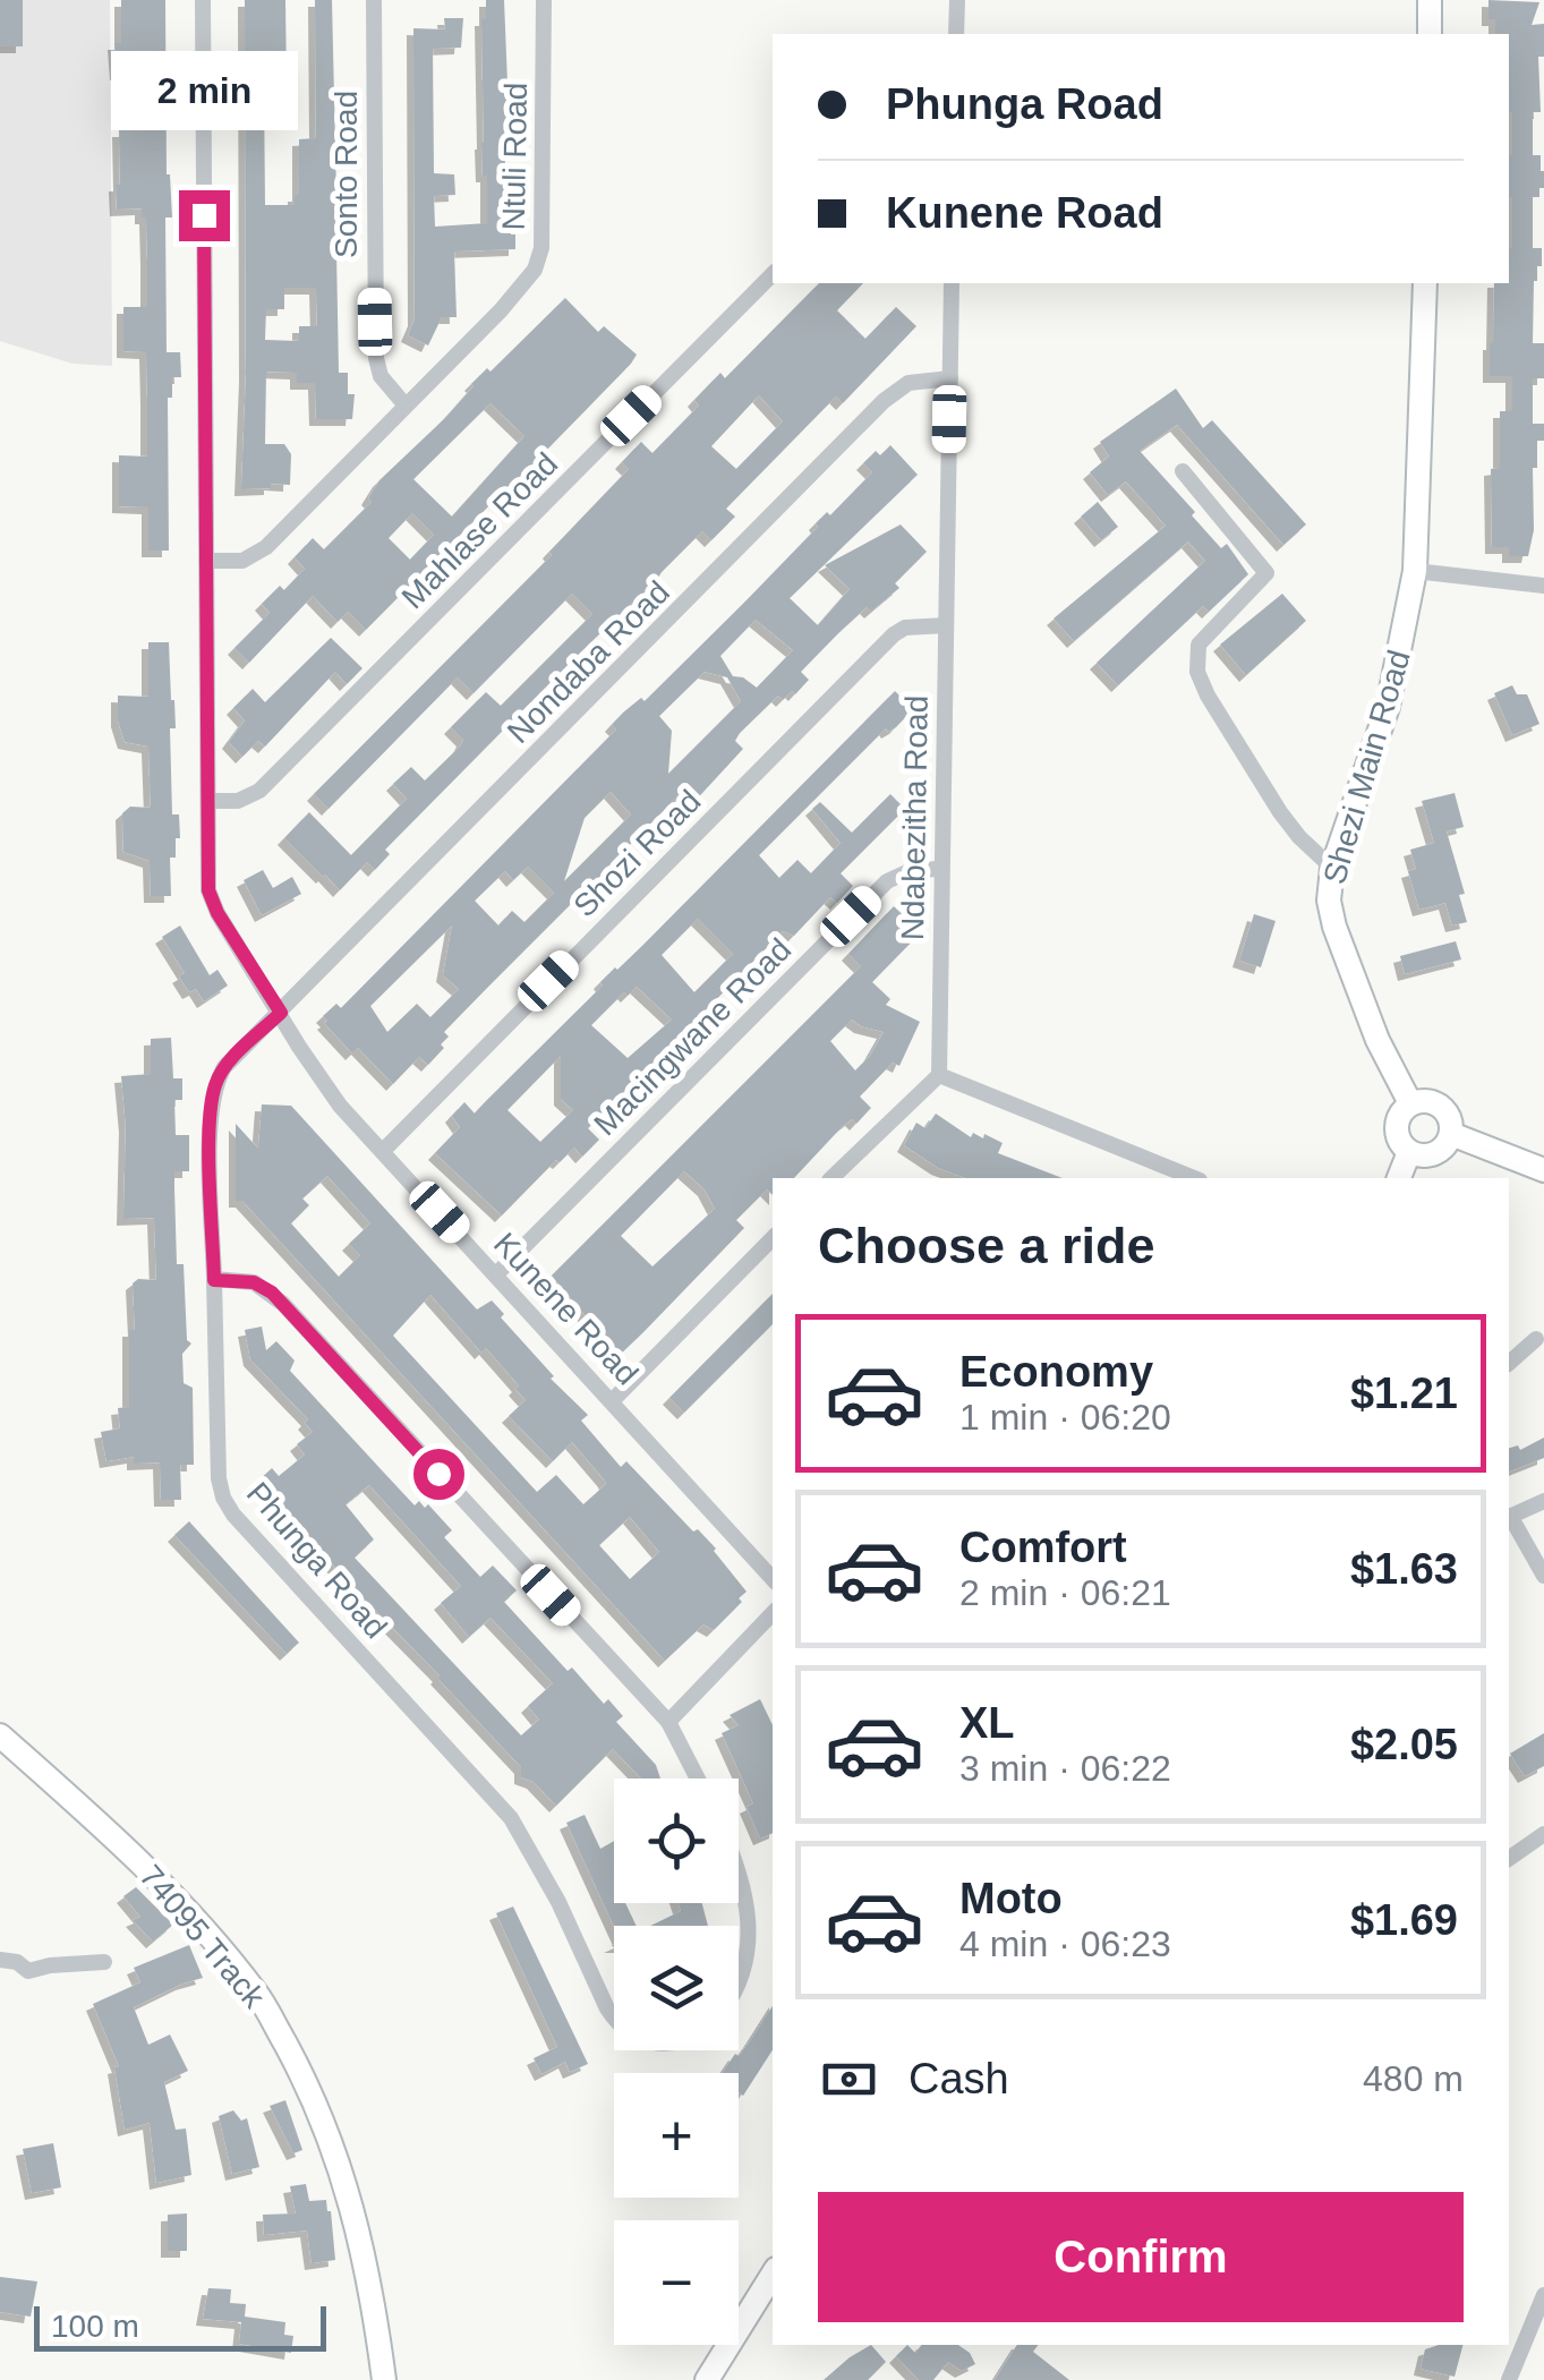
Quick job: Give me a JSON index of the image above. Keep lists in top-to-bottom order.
{
  "streets": {
    "street": [
      "Ntuli Road",
      "Sonto Road",
      "Mahlase Road",
      "Nondaba Road",
      "Shezi Main Road",
      "Ndabezitha Road",
      "Shozi Road",
      "Macingwane Road",
      "Kunene Road",
      "Phunga Road",
      "74095 Track"
    ]
  },
  "crossings": [
    ["Ntuli Road", "Sonto Road"],
    ["Ntuli Road", "Kunene Road"],
    ["Mahlase Road", "Kunene Road"],
    ["Nondaba Road", "Ndabezitha Road"],
    ["Nondaba Road", "Kunene Road"],
    ["Ndabezitha Road", "Shozi Road"],
    ["Ndabezitha Road", "Macingwane Road"],
    ["Shozi Road", "Kunene Road"],
    ["Macingwane Road", "Kunene Road"]
  ],
  "scale_bar": "100 m",
  "page": {
    "banner": ["Phunga Road", "Kunene Road"],
    "bubble": "2 min",
    "heading": "Choose a ride",
    "list": [
      {
        "name": "Economy",
        "note": "1 min · 06:20",
        "value": "$1.21"
      },
      {
        "name": "Comfort",
        "note": "2 min · 06:21",
        "value": "$1.63"
      },
      {
        "name": "XL",
        "note": "3 min · 06:22",
        "value": "$2.05"
      },
      {
        "name": "Moto",
        "note": "4 min · 06:23",
        "value": "$1.69"
      }
    ],
    "map_buttons": ["+", "−"],
    "pay": ["Cash", "480 m"],
    "buttons": "Confirm",
    "scale": "100 m"
  }
}
